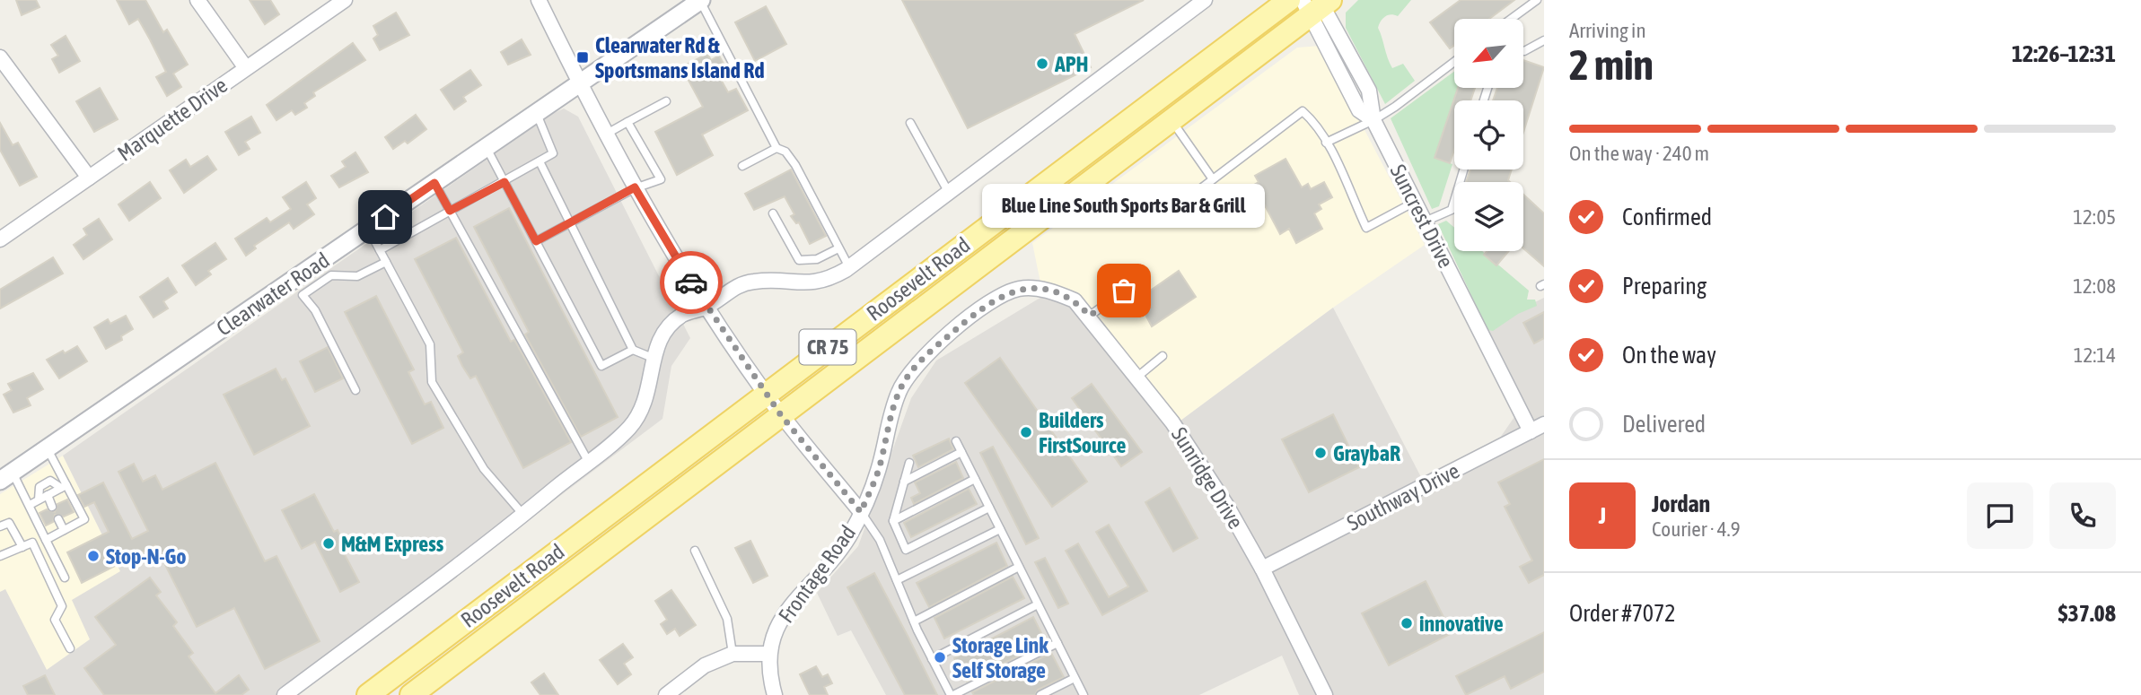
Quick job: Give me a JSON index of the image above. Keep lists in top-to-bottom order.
{
  "streets": {
    "main road": ["Roosevelt Road", "CR 75"],
    "street": [
      "Marquette Drive",
      "Suncrest Drive",
      "Clearwater Road",
      "Sunridge Drive",
      "Southway Drive",
      "Frontage Road"
    ]
  },
  "crossings": [
    ["Suncrest Drive", "Roosevelt Road"],
    ["Suncrest Drive", "Southway Drive"],
    ["Sunridge Drive", "Southway Drive"],
    ["Sunridge Drive", "Frontage Road"]
  ],
  "places": {
    "transit": ["Clearwater Rd & Sportsmans Island Rd"],
    "other": [
      "APH",
      "Blue Line South Sports Bar & Grill",
      "Builders FirstSource",
      "GraybaR",
      "M&M Express",
      "Stop-N-Go",
      "innovative",
      "Storage Link Self Storage"
    ]
  },
  "north": "bottom left",
  "page": {
    "heading": ["2 min", "Arriving in", "12:26–12:31"],
    "panel": [
      "Jordan",
      "Courier · 4.9",
      "Order #7072",
      "$37.08"
    ],
    "bar": "On the way · 240 m",
    "list": [
      ["Confirmed", "12:05"],
      ["Preparing", "12:08"],
      ["On the way", "12:14"],
      "Delivered"
    ],
    "bubble": "Blue Line South Sports Bar & Grill",
    "round": "J"
  }
}
